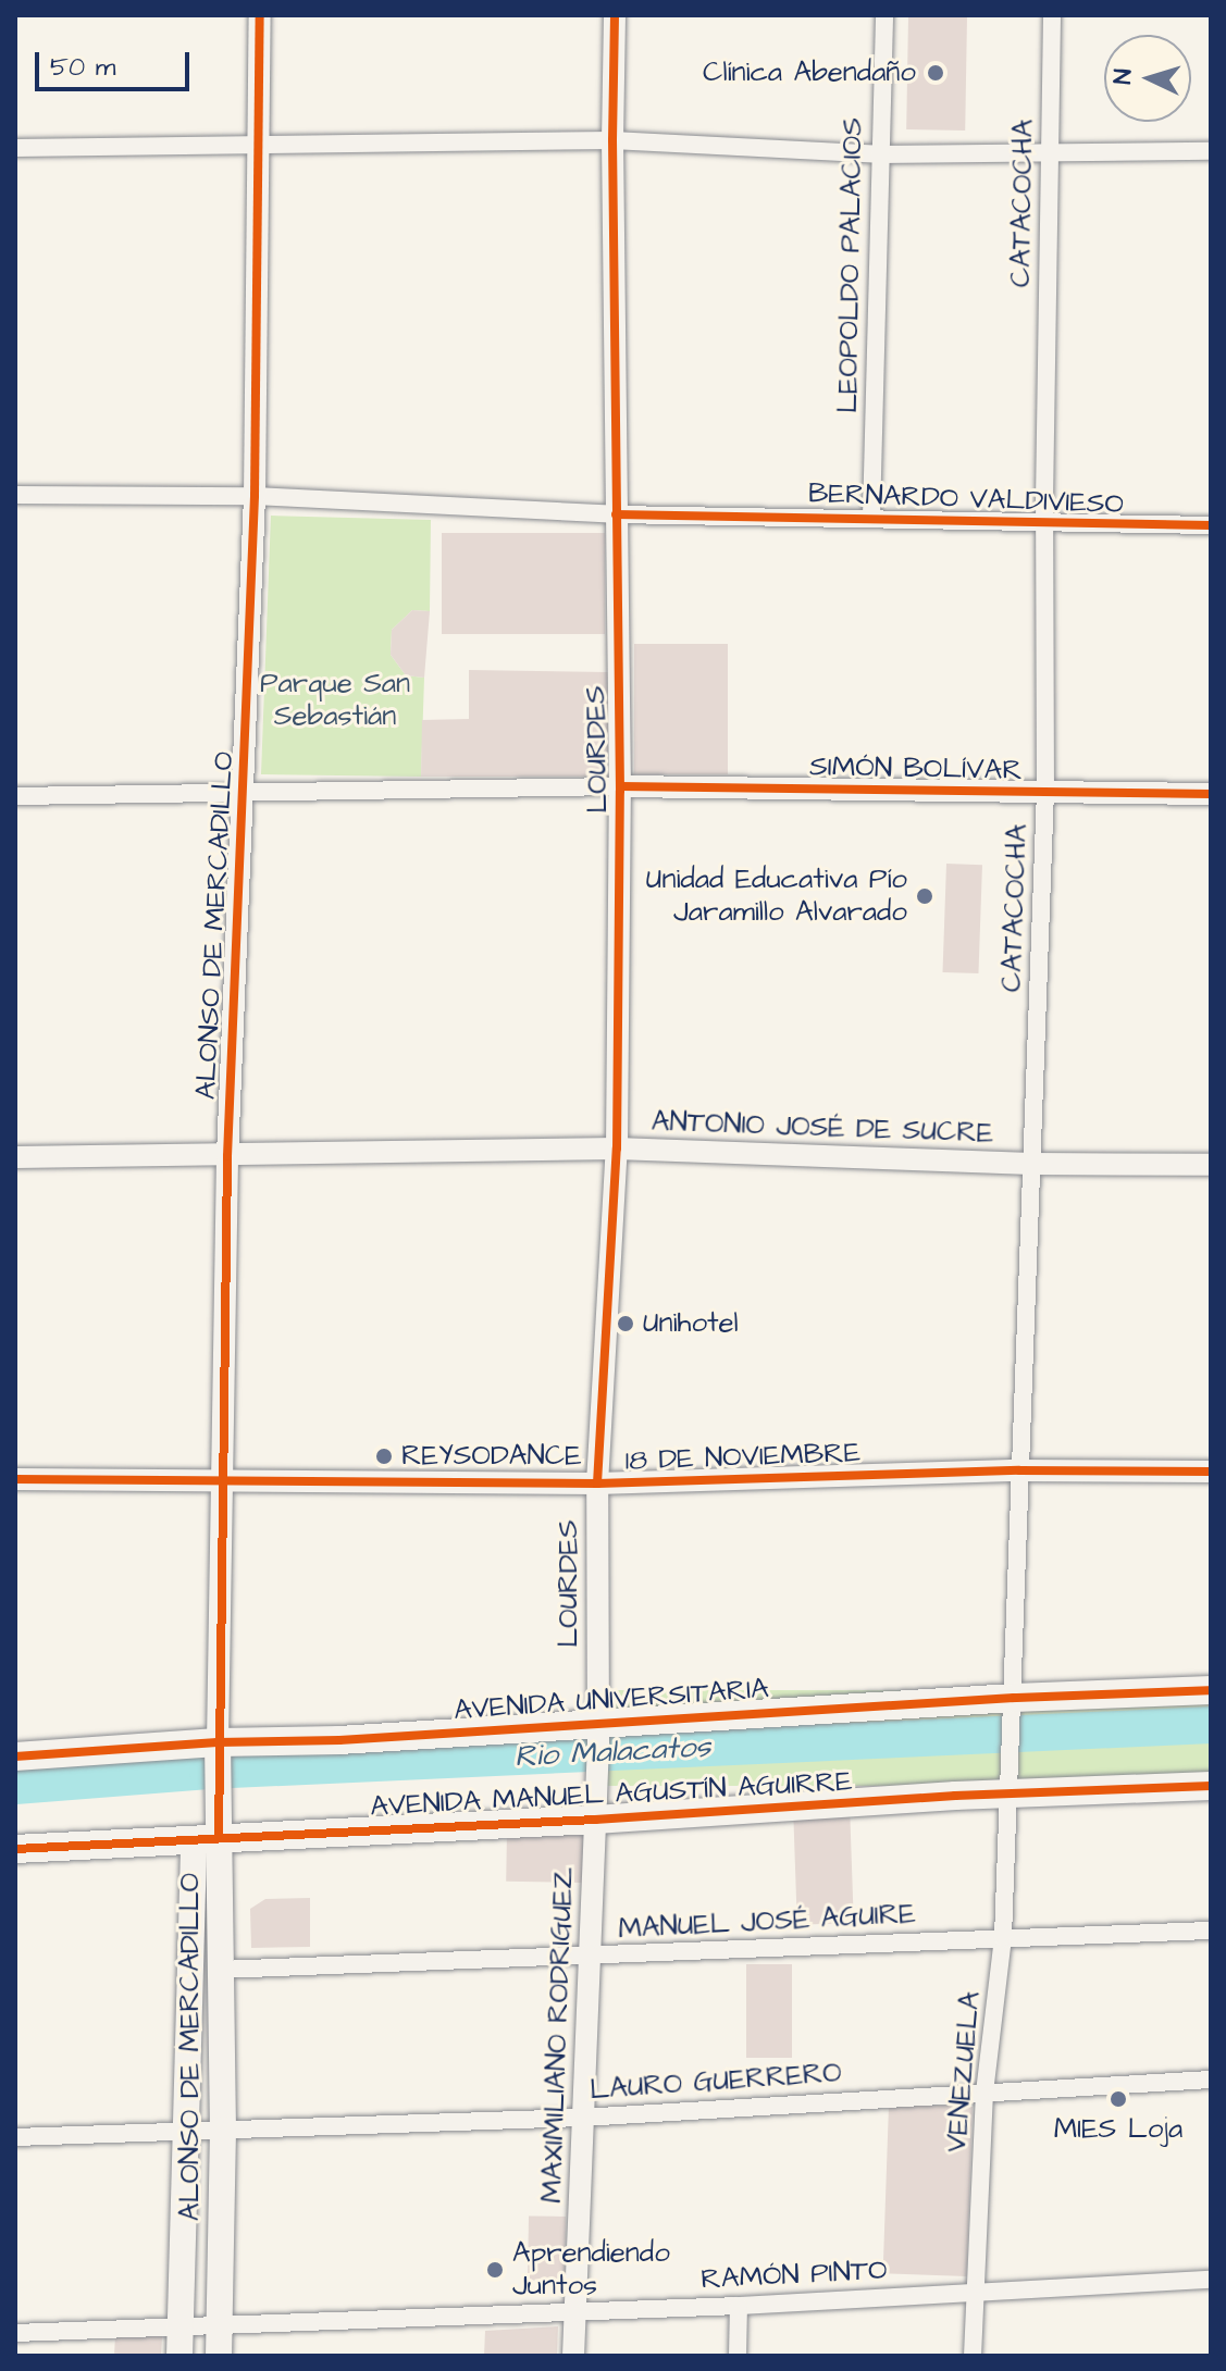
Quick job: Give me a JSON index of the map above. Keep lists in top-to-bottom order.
{
  "streets": {
    "main road": ["ALONSO DE MERCADILLO", "AVENIDA UNIVERSITARIA", "AVENIDA MANUEL AGUSTÍN AGUIRRE"],
    "street": [
      "CATACOCHA",
      "LEOPOLDO PALACIOS",
      "BERNARDO VALDIVIESO",
      "LOURDES",
      "SIMÓN BOLÍVAR",
      "ANTONIO JOSÉ DE SUCRE",
      "18 DE NOVIEMBRE",
      "MANUEL JOSÉ AGUIRE",
      "MAXIMILIANO RODRIGUEZ",
      "VENEZUELA",
      "LAURO GUERRERO",
      "RAMÓN PINTO"
    ]
  },
  "crossings": [
    ["CATACOCHA", "BERNARDO VALDIVIESO"],
    ["CATACOCHA", "SIMÓN BOLÍVAR"],
    ["CATACOCHA", "ANTONIO JOSÉ DE SUCRE"],
    ["CATACOCHA", "18 DE NOVIEMBRE"],
    ["CATACOCHA", "AVENIDA UNIVERSITARIA"],
    ["CATACOCHA", "AVENIDA MANUEL AGUSTÍN AGUIRRE"],
    ["CATACOCHA", "VENEZUELA"],
    ["LEOPOLDO PALACIOS", "BERNARDO VALDIVIESO"],
    ["BERNARDO VALDIVIESO", "LOURDES"],
    ["BERNARDO VALDIVIESO", "ALONSO DE MERCADILLO"],
    ["LOURDES", "SIMÓN BOLÍVAR"],
    ["LOURDES", "ANTONIO JOSÉ DE SUCRE"],
    ["LOURDES", "18 DE NOVIEMBRE"],
    ["LOURDES", "AVENIDA UNIVERSITARIA"],
    ["LOURDES", "AVENIDA MANUEL AGUSTÍN AGUIRRE"],
    ["LOURDES", "MAXIMILIANO RODRIGUEZ"],
    ["SIMÓN BOLÍVAR", "ALONSO DE MERCADILLO"],
    ["ALONSO DE MERCADILLO", "ANTONIO JOSÉ DE SUCRE"],
    ["ALONSO DE MERCADILLO", "18 DE NOVIEMBRE"],
    ["ALONSO DE MERCADILLO", "AVENIDA UNIVERSITARIA"],
    ["ALONSO DE MERCADILLO", "AVENIDA MANUEL AGUSTÍN AGUIRRE"],
    ["ALONSO DE MERCADILLO", "MANUEL JOSÉ AGUIRE"],
    ["ALONSO DE MERCADILLO", "LAURO GUERRERO"],
    ["ALONSO DE MERCADILLO", "RAMÓN PINTO"],
    ["AVENIDA MANUEL AGUSTÍN AGUIRRE", "MAXIMILIANO RODRIGUEZ"],
    ["AVENIDA MANUEL AGUSTÍN AGUIRRE", "VENEZUELA"],
    ["MANUEL JOSÉ AGUIRE", "MAXIMILIANO RODRIGUEZ"],
    ["MANUEL JOSÉ AGUIRE", "VENEZUELA"],
    ["MAXIMILIANO RODRIGUEZ", "LAURO GUERRERO"],
    ["MAXIMILIANO RODRIGUEZ", "RAMÓN PINTO"],
    ["VENEZUELA", "LAURO GUERRERO"],
    ["VENEZUELA", "RAMÓN PINTO"]
  ],
  "water": ["Rio Malacatos"],
  "parks": ["Parque San Sebastián"],
  "places": [
    "Clínica Abendaño",
    "Unidad Educativa Pío Jaramillo Alvarado",
    "Unihotel",
    "REYSODANCE",
    "MIES Loja",
    "Aprendiendo Juntos"
  ],
  "scale_bar": "50 m",
  "north": "left"
}
